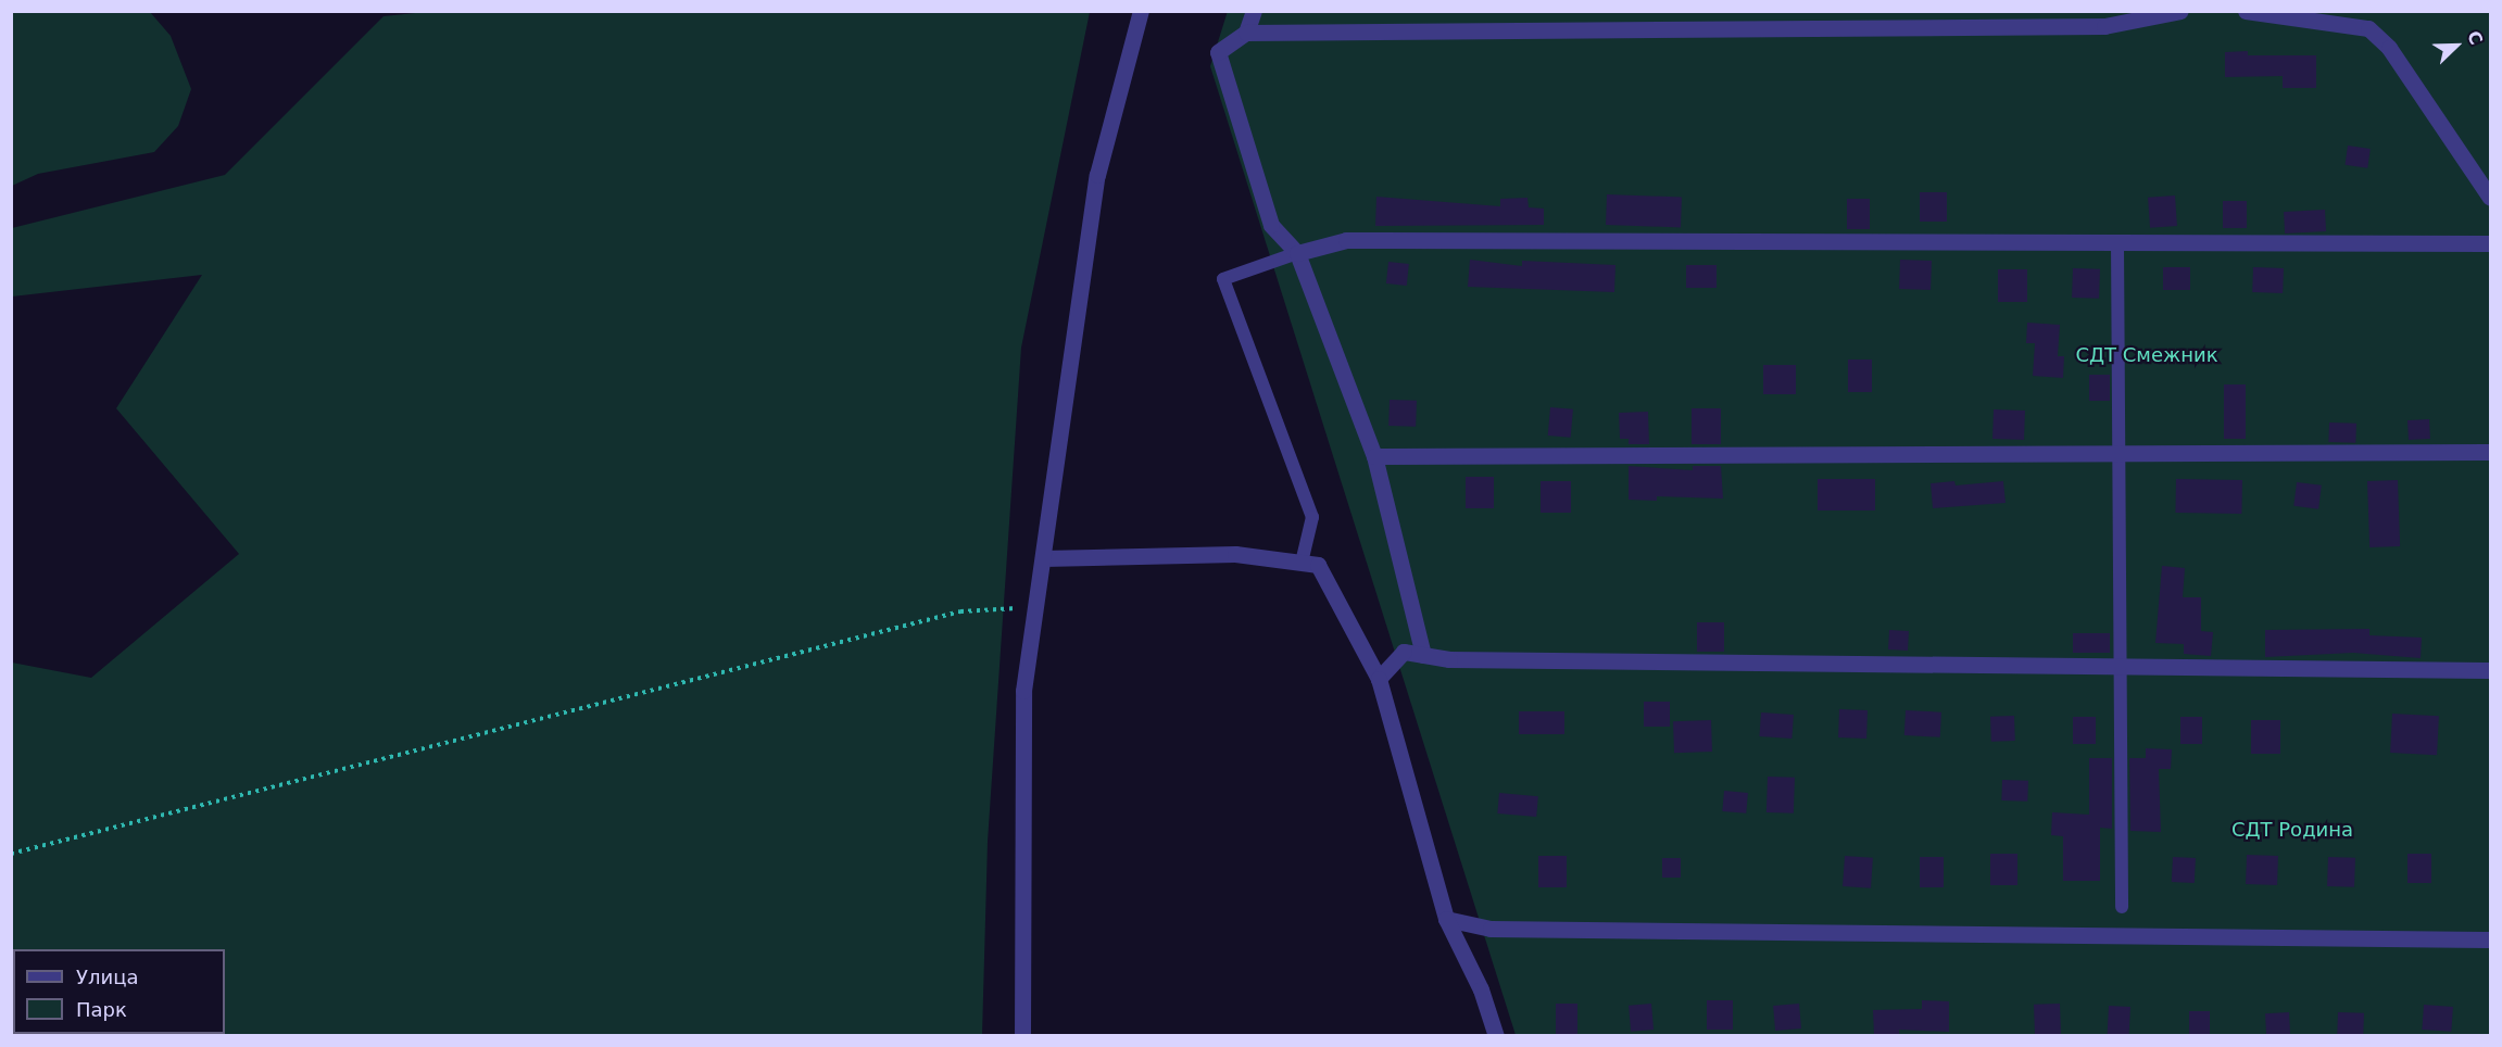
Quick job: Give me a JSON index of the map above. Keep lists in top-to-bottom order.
{
  "parks": ["СДТ Смежник", "СДТ Родина"],
  "legend": ["Улица", "Парк"],
  "north": "top right"
}
